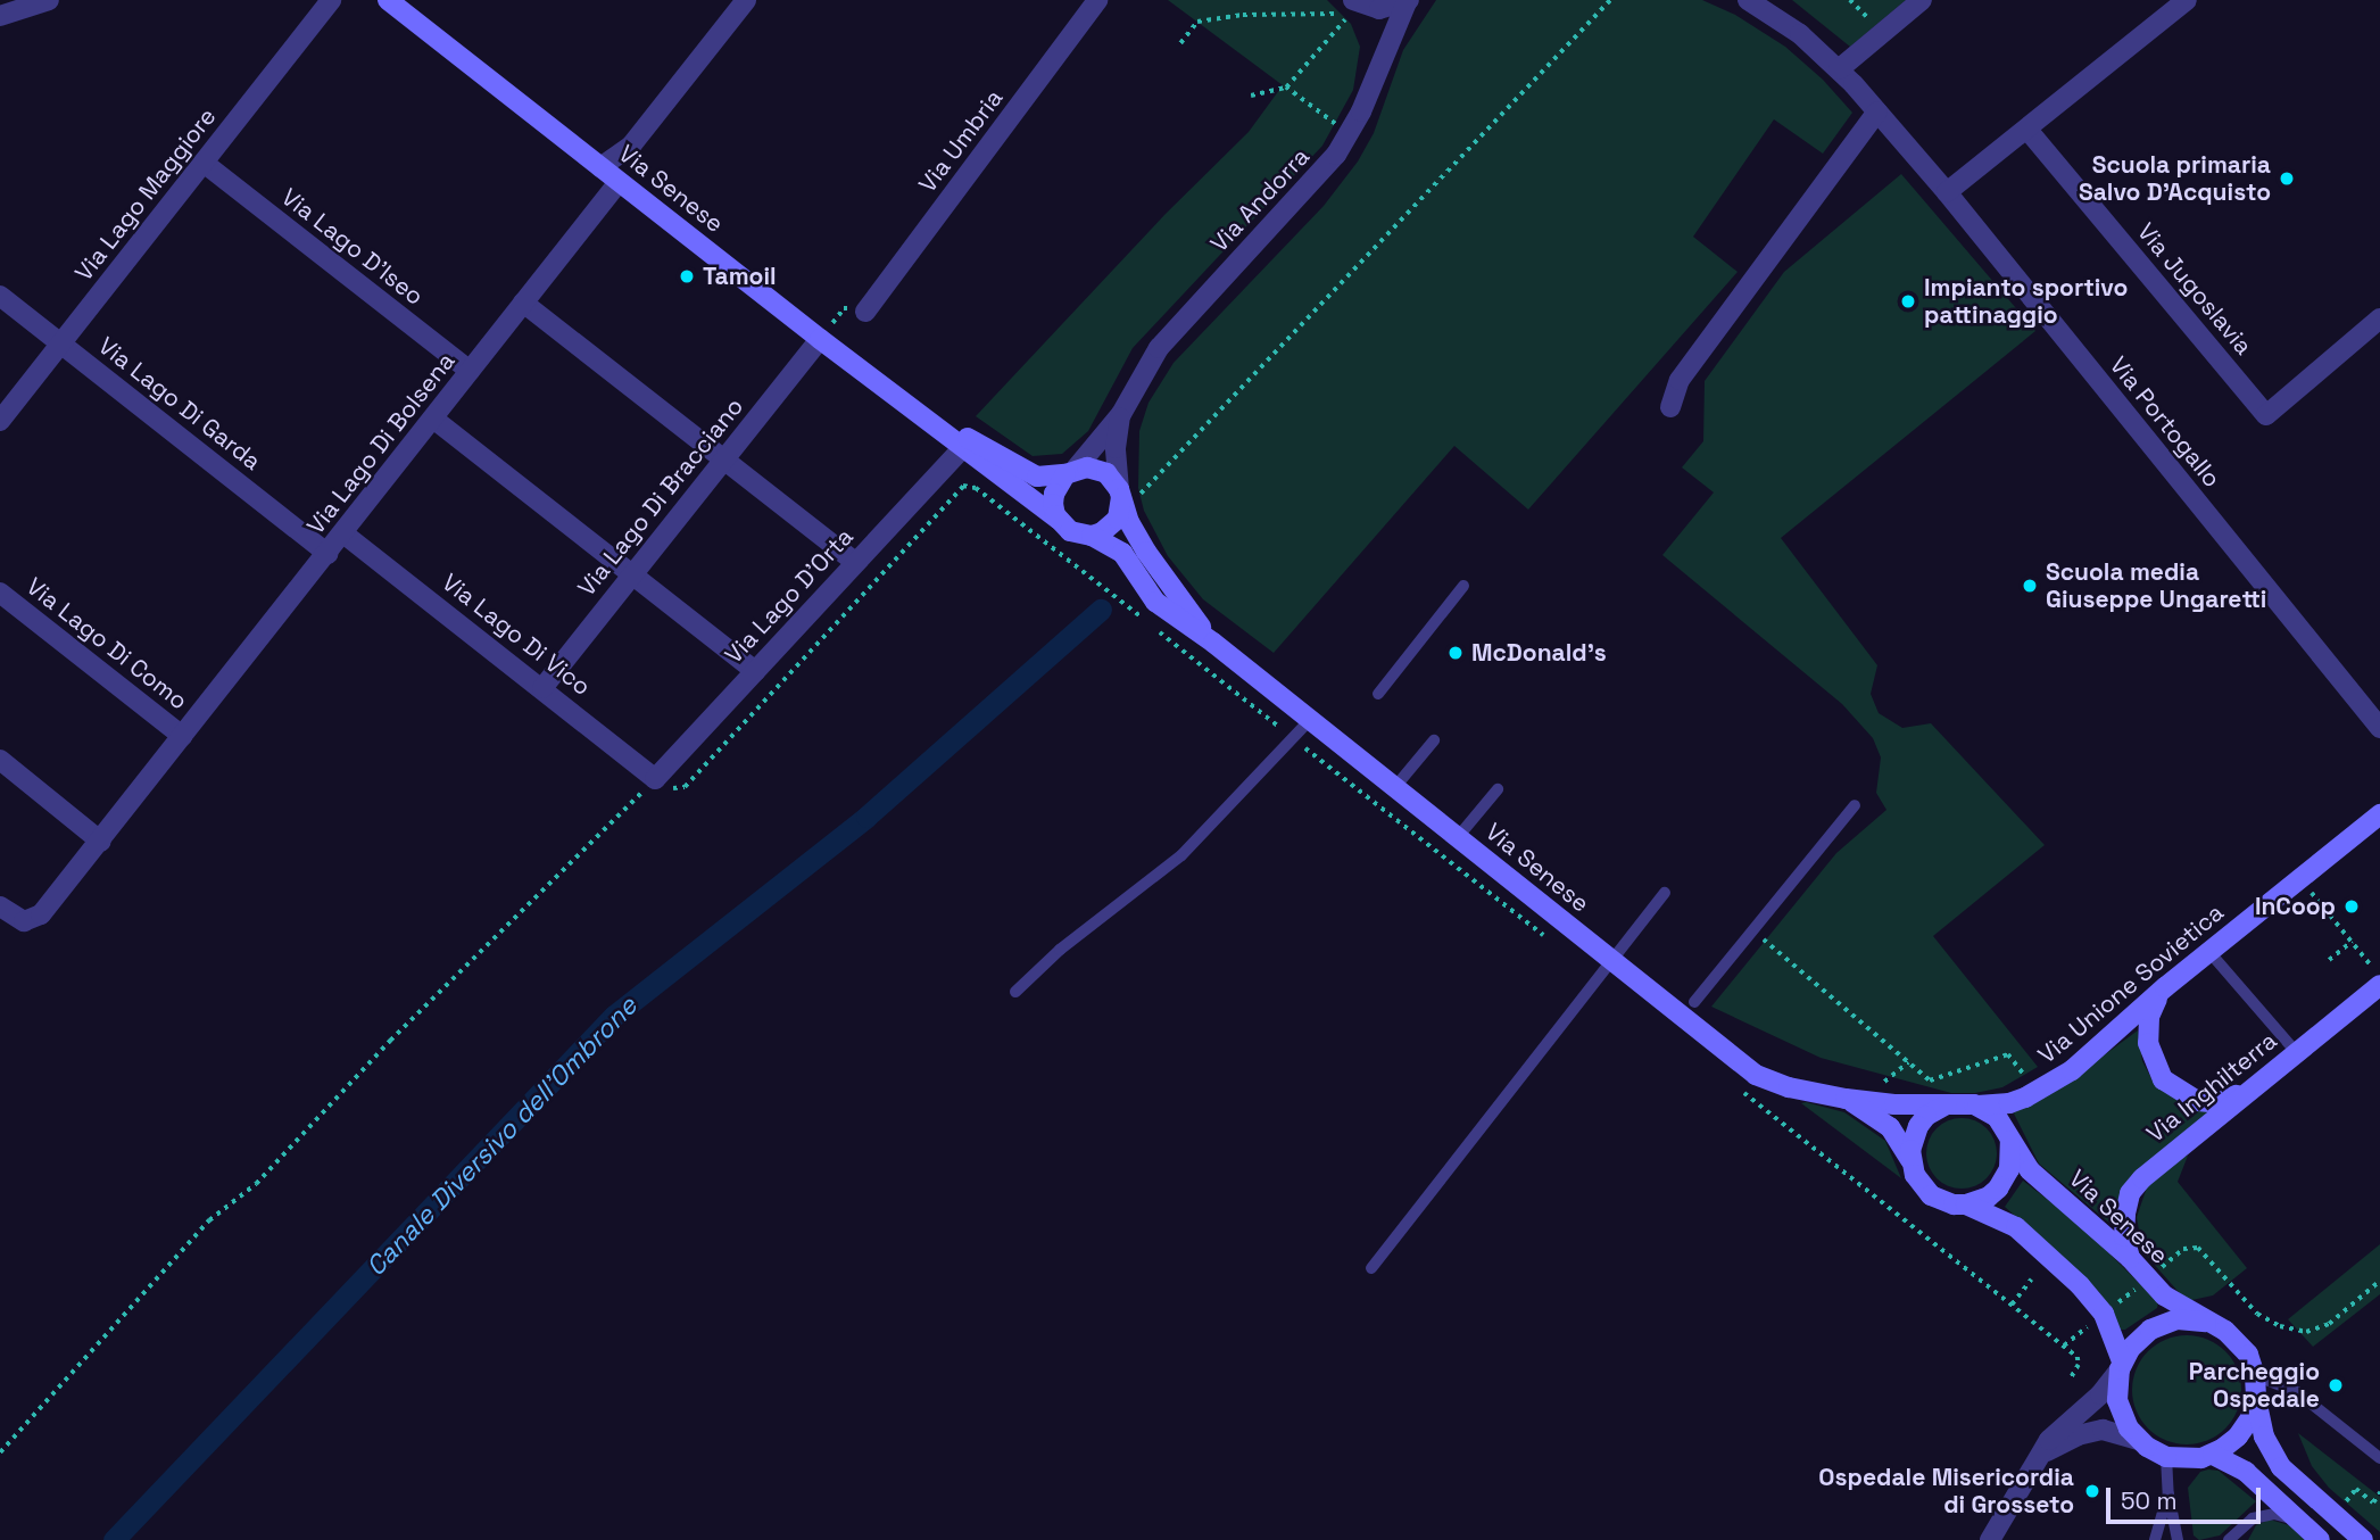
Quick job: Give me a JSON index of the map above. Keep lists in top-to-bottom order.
{
  "streets": {
    "main road": ["Via Senese", "Via Unione Sovietica", "Via Inghilterra"],
    "street": [
      "Via Umbria",
      "Via Lago Maggiore",
      "Via Andorra",
      "Via Lago D'Iseo",
      "Via Jugoslavia",
      "Via Lago Di Garda",
      "Via Portogallo",
      "Via Lago Di Bolsena",
      "Via Lago Di Bracciano",
      "Via Lago D'Orta",
      "Via Lago Di Vico",
      "Via Lago Di Como"
    ]
  },
  "crossings": [
    ["Via Senese", "Via Andorra"],
    ["Via Senese", "Via Lago Di Bolsena"],
    ["Via Senese", "Via Lago Di Bracciano"],
    ["Via Senese", "Via Lago D'Orta"],
    ["Via Senese", "Via Unione Sovietica"],
    ["Via Senese", "Via Inghilterra"],
    ["Via Lago Maggiore", "Via Lago D'Iseo"],
    ["Via Lago Maggiore", "Via Lago Di Garda"],
    ["Via Lago D'Iseo", "Via Lago Di Bolsena"],
    ["Via Lago Di Garda", "Via Lago Di Bolsena"],
    ["Via Lago Di Bolsena", "Via Lago Di Vico"],
    ["Via Lago Di Bolsena", "Via Lago Di Como"],
    ["Via Lago Di Bracciano", "Via Lago Di Vico"],
    ["Via Lago D'Orta", "Via Lago Di Vico"],
    ["Via Unione Sovietica", "Via Inghilterra"]
  ],
  "water": ["Canale Diversivo dell'Ombrone"],
  "places": [
    "Scuola primaria Salvo D'Acquisto",
    "Tamoil",
    "Impianto sportivo pattinaggio",
    "Scuola media Giuseppe Ungaretti",
    "McDonald's",
    "InCoop",
    "Parcheggio Ospedale",
    "Ospedale Misericordia di Grosseto"
  ],
  "scale_bar": "50 m"
}
